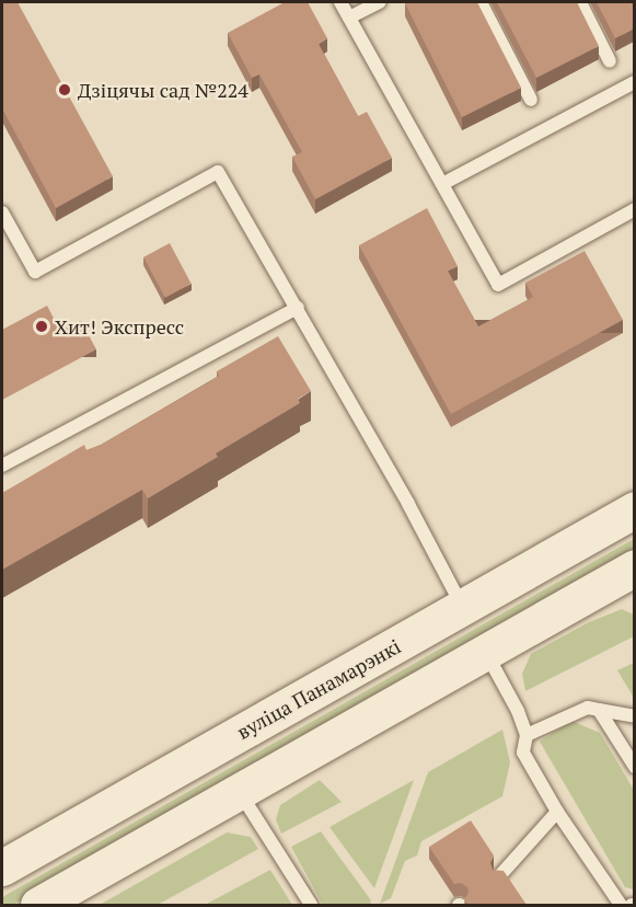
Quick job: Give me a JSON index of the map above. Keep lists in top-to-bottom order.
{
  "streets": {
    "main road": ["вуліца Панамарэнкі"]
  },
  "places": ["Дзіцячы сад №224", "Хит! Экспресс"]
}
